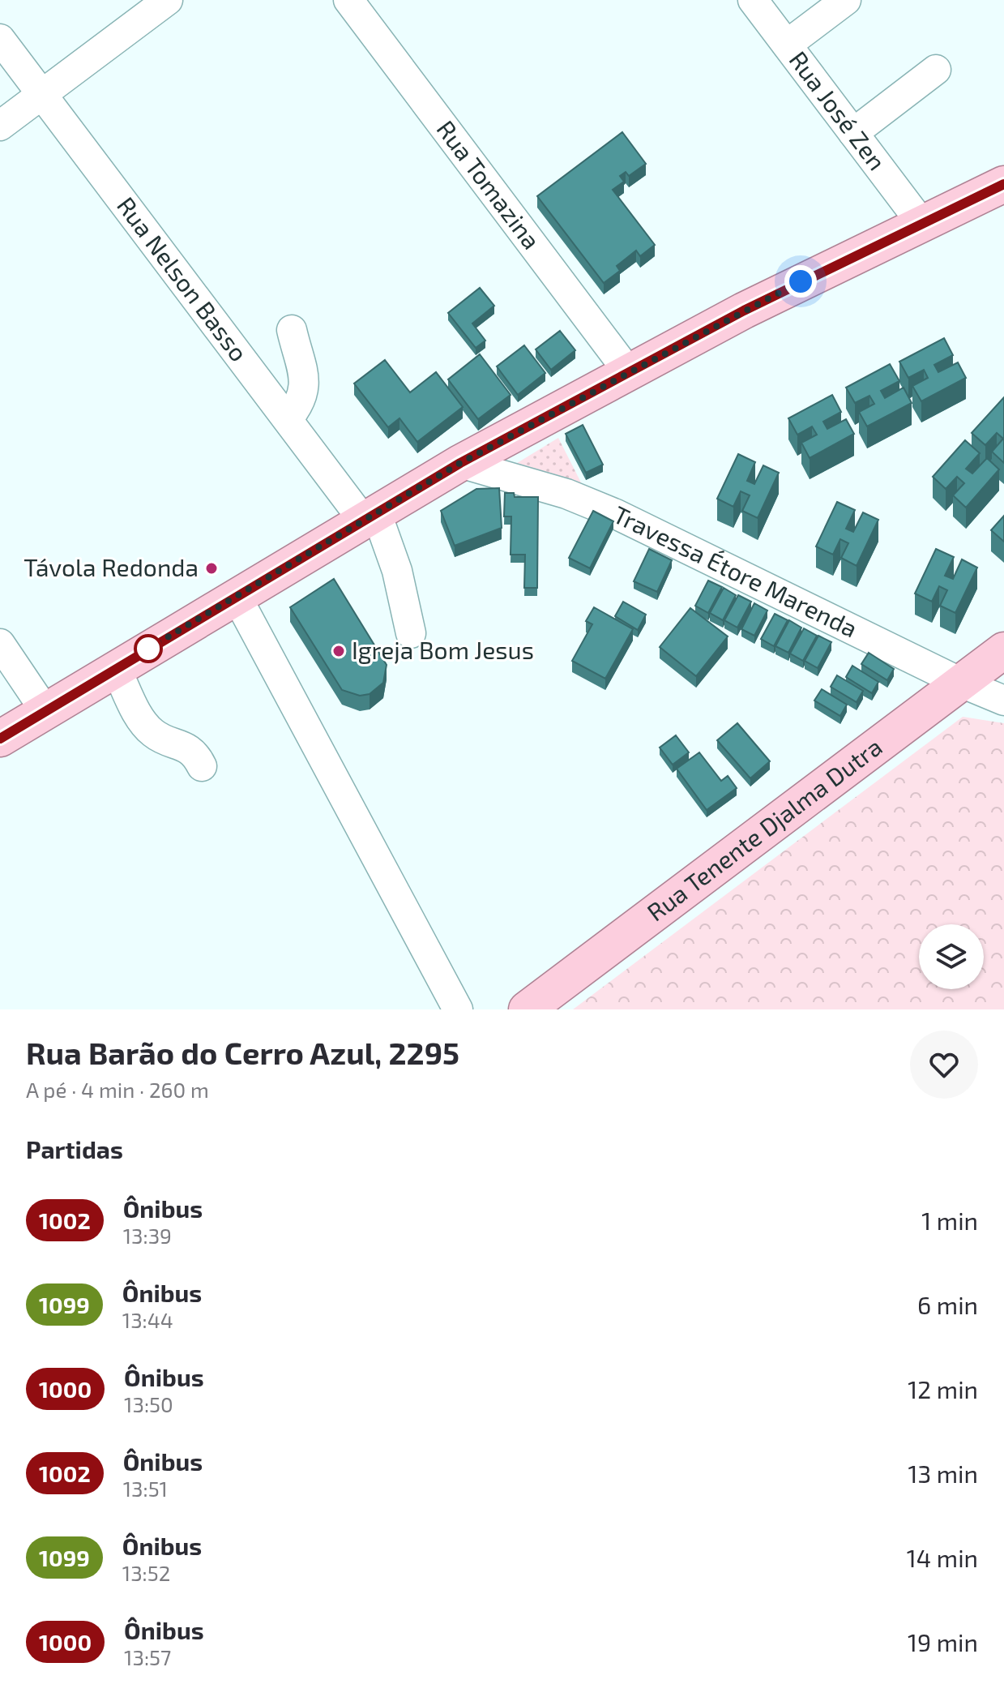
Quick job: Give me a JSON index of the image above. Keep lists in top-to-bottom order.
{
  "streets": {
    "main road": ["Rua Tenente Djalma Dutra"],
    "street": [
      "Rua José Zen",
      "Rua Tomazina",
      "Rua Nelson Basso",
      "Travessa Étore Marenda"
    ]
  },
  "crossings": [
    ["Travessa Étore Marenda", "Rua Tenente Djalma Dutra"]
  ],
  "places": ["Távola Redonda", "Igreja Bom Jesus"],
  "lines": ["bus line 1002"],
  "page": {
    "heading": [
      ["Rua Barão do Cerro Azul, 2295", "A pé · 4 min · 260 m"],
      "Partidas"
    ],
    "list": [
      {
        "mark": "1002",
        "name": "Ônibus",
        "note": "13:39",
        "value": "1 min"
      },
      {
        "mark": "1099",
        "name": "Ônibus",
        "note": "13:44",
        "value": "6 min"
      },
      {
        "mark": "1000",
        "name": "Ônibus",
        "note": "13:50",
        "value": "12 min"
      },
      {
        "mark": "1002",
        "name": "Ônibus",
        "note": "13:51",
        "value": "13 min"
      },
      {
        "mark": "1099",
        "name": "Ônibus",
        "note": "13:52",
        "value": "14 min"
      },
      {
        "mark": "1000",
        "name": "Ônibus",
        "note": "13:57",
        "value": "19 min"
      }
    ]
  }
}
